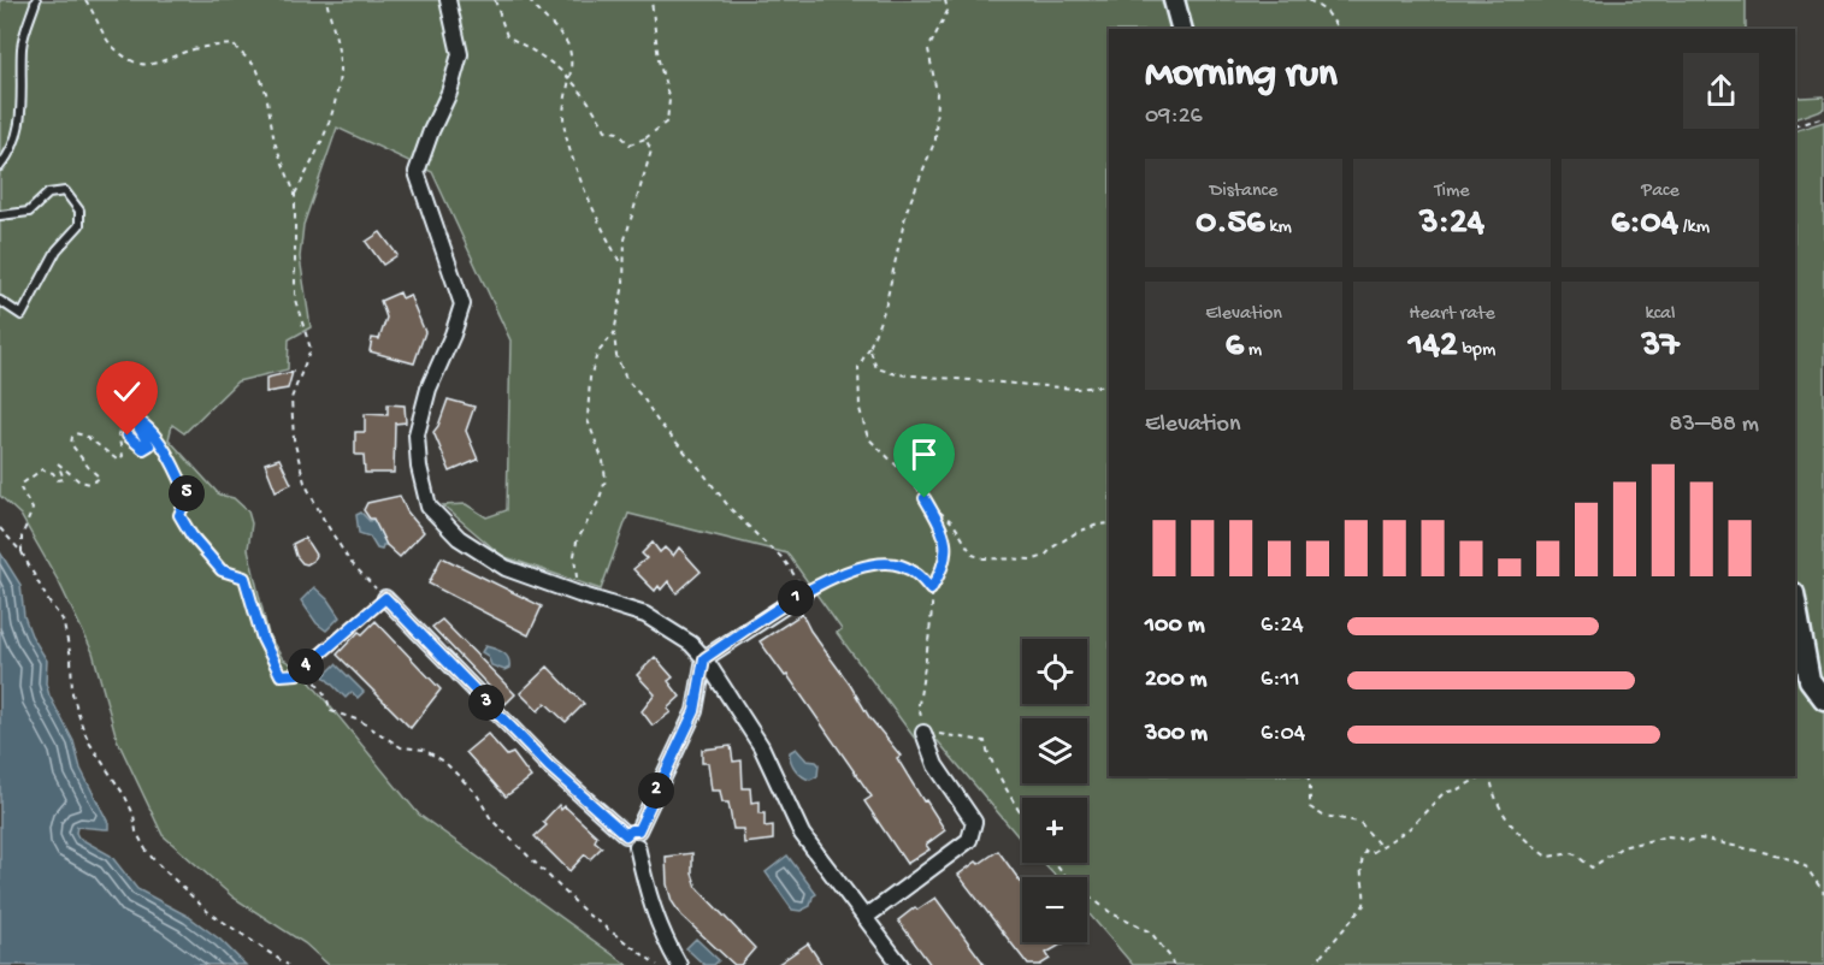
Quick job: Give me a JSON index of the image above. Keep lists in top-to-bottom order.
{
  "page": {
    "heading": ["Morning run", "09:26"],
    "stats": [
      ["Distance", "0.56 km"],
      ["Time", "3:24"],
      ["Pace", "6:04 /km"],
      ["Elevation", "6 m"],
      ["Heart rate", "142 bpm"],
      ["kcal", "37"]
    ],
    "chart": ["Elevation", "83–88 m"],
    "pins": [
      "5",
      "1",
      "4",
      "3",
      "2"
    ],
    "list": [
      {
        "name": "100 m",
        "note": "6:24"
      },
      {
        "name": "200 m",
        "note": "6:11"
      },
      {
        "name": "300 m",
        "note": "6:04"
      }
    ],
    "map_buttons": ["+", "−"]
  }
}
